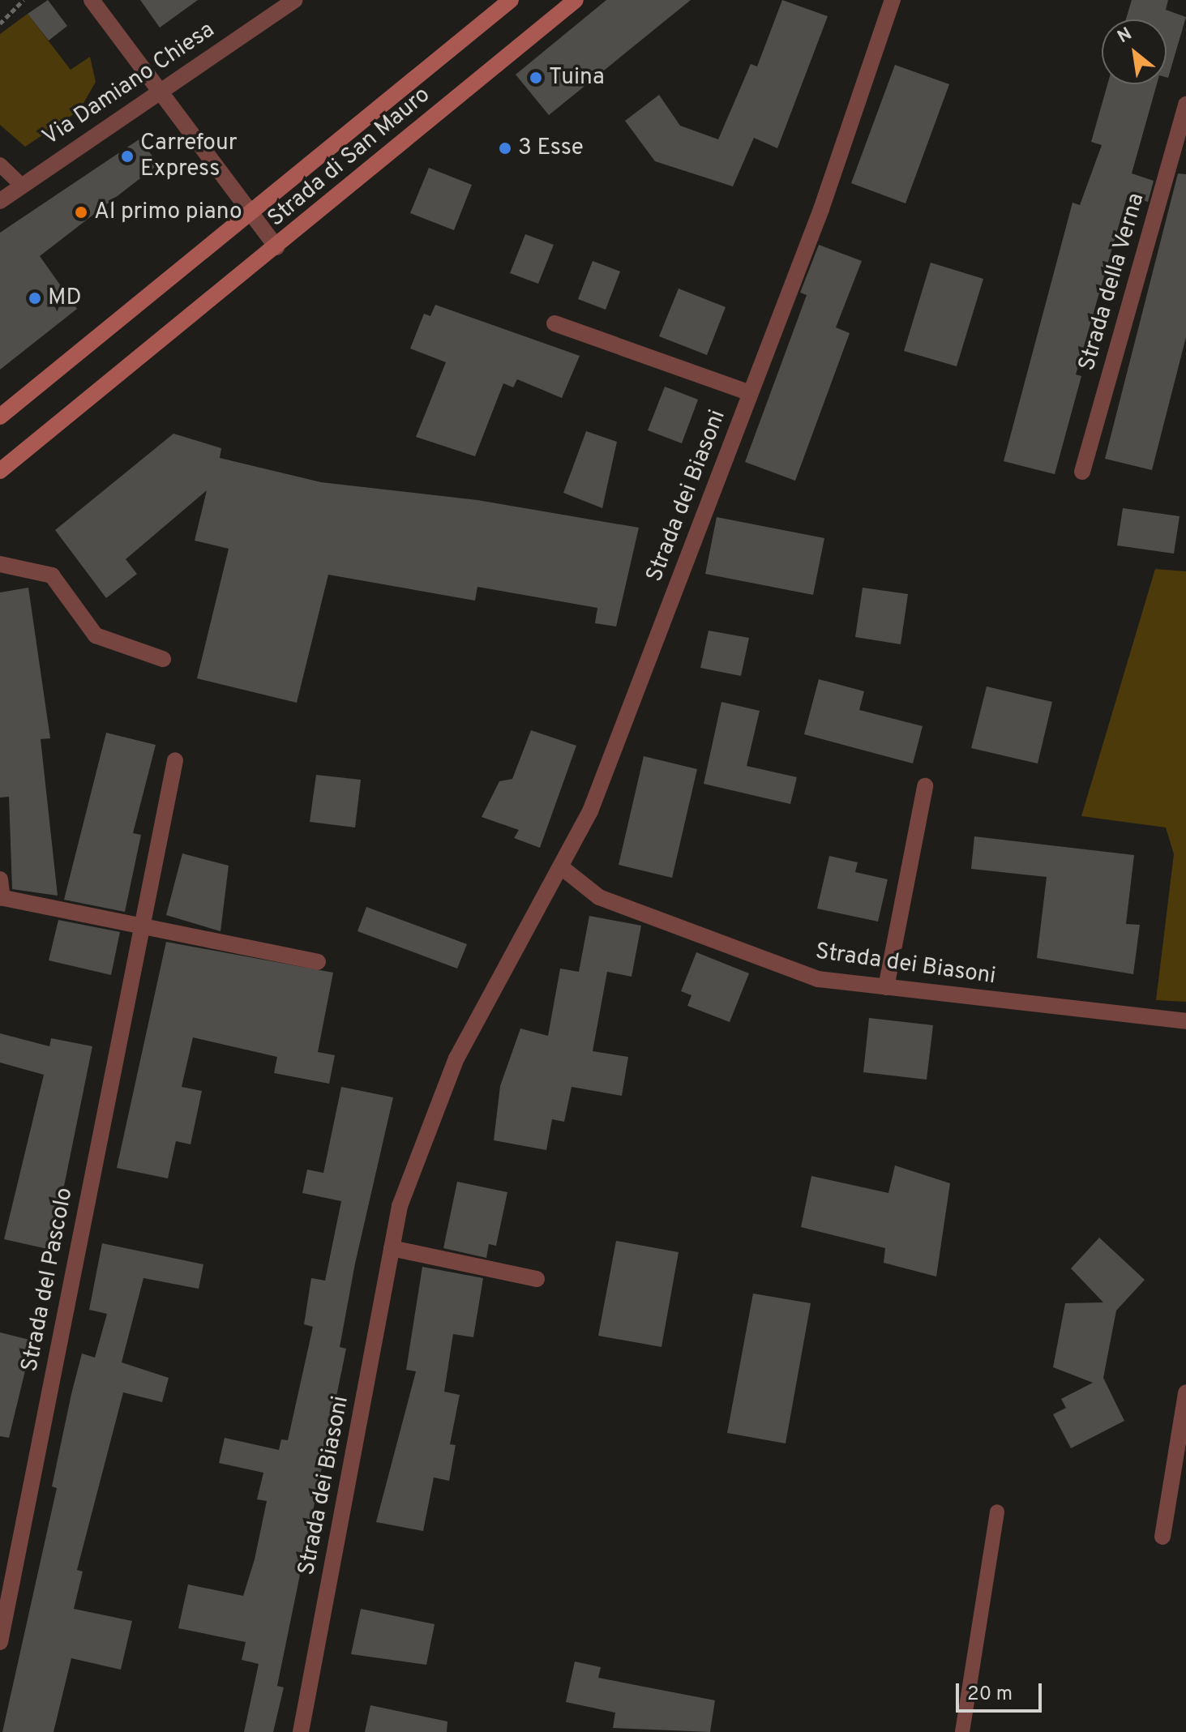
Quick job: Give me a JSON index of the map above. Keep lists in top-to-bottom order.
{
  "streets": {
    "main road": ["Strada di San Mauro"],
    "street": [
      "Via Damiano Chiesa",
      "Strada della Verna",
      "Strada dei Biasoni",
      "Strada del Pascolo"
    ]
  },
  "places": [
    "Tuina",
    "3 Esse",
    "Carrefour Express",
    "Al primo piano",
    "MD"
  ],
  "scale_bar": "20 m",
  "north": "top left"
}
